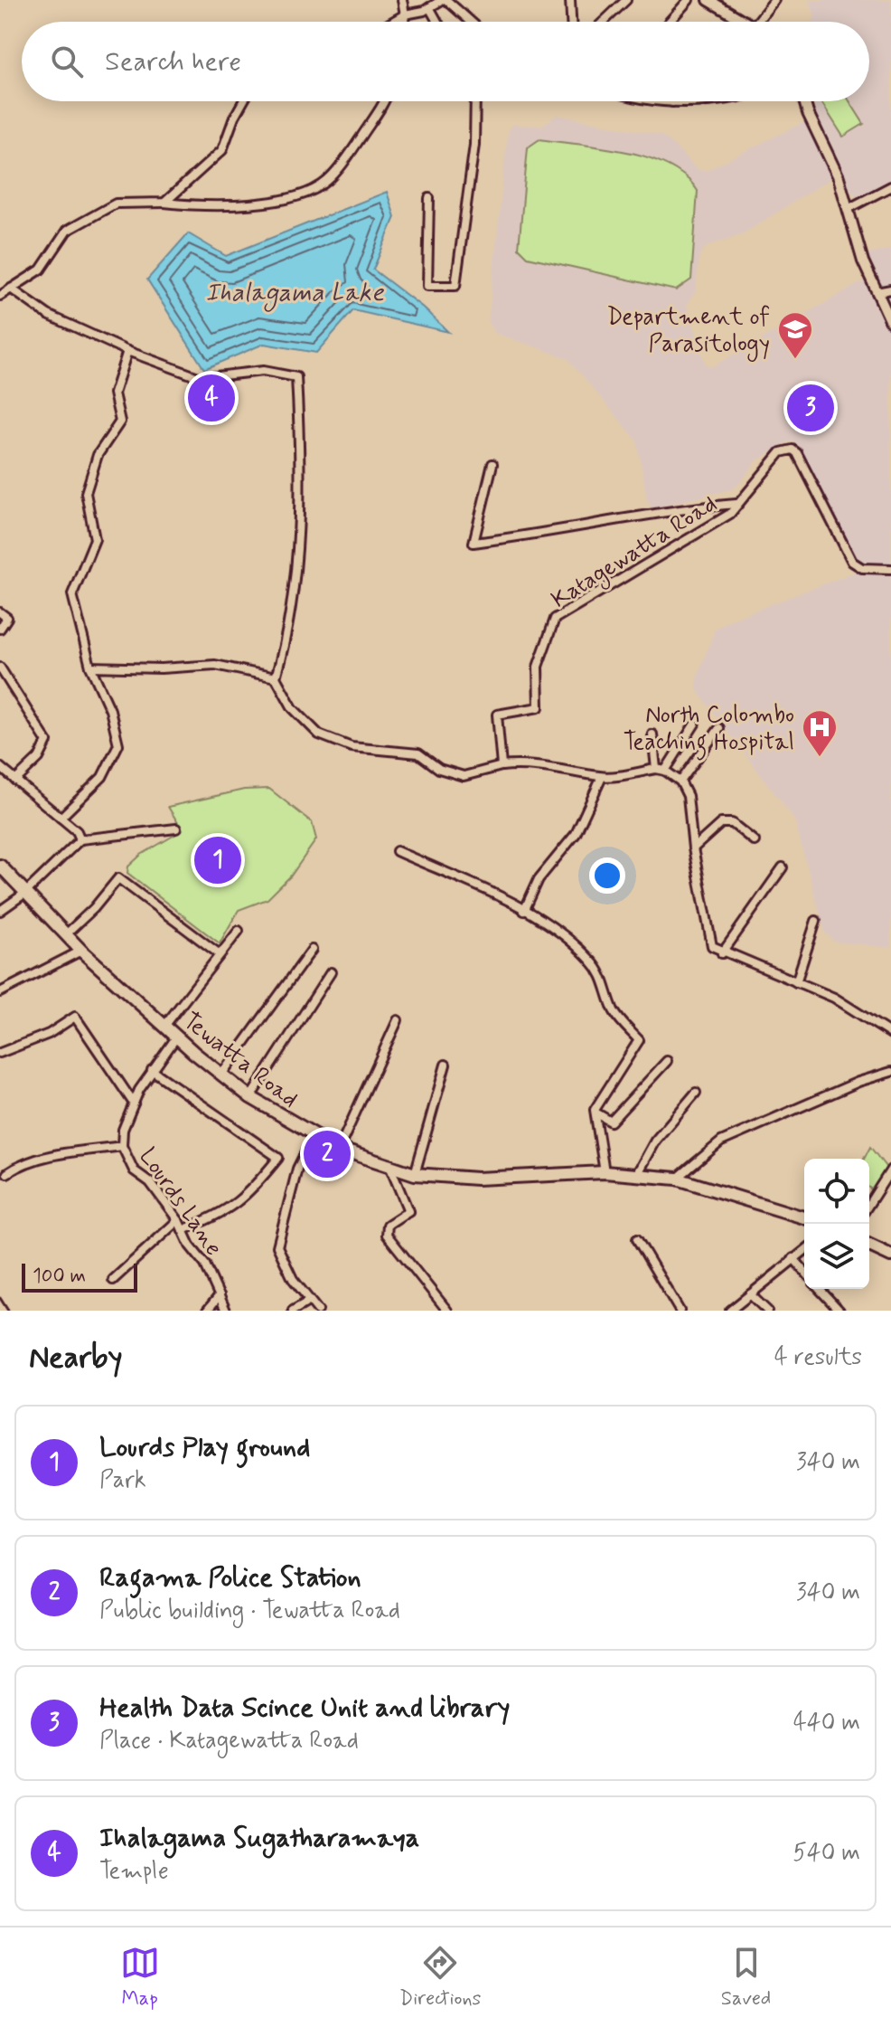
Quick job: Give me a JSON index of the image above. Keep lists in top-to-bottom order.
{
  "streets": {
    "main road": ["Tewatta Road"],
    "street": ["Katagewatta Road", "Lourds Lane"]
  },
  "crossings": [
    ["Tewatta Road", "Lourds Lane"]
  ],
  "water": ["Ihalagama Lake"],
  "places": {
    "school or university": ["Department of Parasitology"],
    "hospital": ["North Colombo Teaching Hospital"]
  },
  "scale_bar": "100 m",
  "page": {
    "search": "Search here",
    "pins": [
      "4",
      "3",
      "1",
      "2"
    ],
    "scale": "100 m",
    "heading": ["Nearby", "4 results"],
    "list": [
      {
        "mark": "1",
        "name": "Lourds Play ground",
        "note": "Park",
        "value": "340 m"
      },
      {
        "mark": "2",
        "name": "Ragama Police Station",
        "note": "Public building · Tewatta Road",
        "value": "340 m"
      },
      {
        "mark": "3",
        "name": "Health Data Scince Unit and library",
        "note": "Place · Katagewatta Road",
        "value": "440 m"
      },
      {
        "mark": "4",
        "name": "Ihalagama Sugatharamaya",
        "note": "Temple",
        "value": "540 m"
      }
    ],
    "nav": ["Map", "Directions", "Saved"]
  }
}
